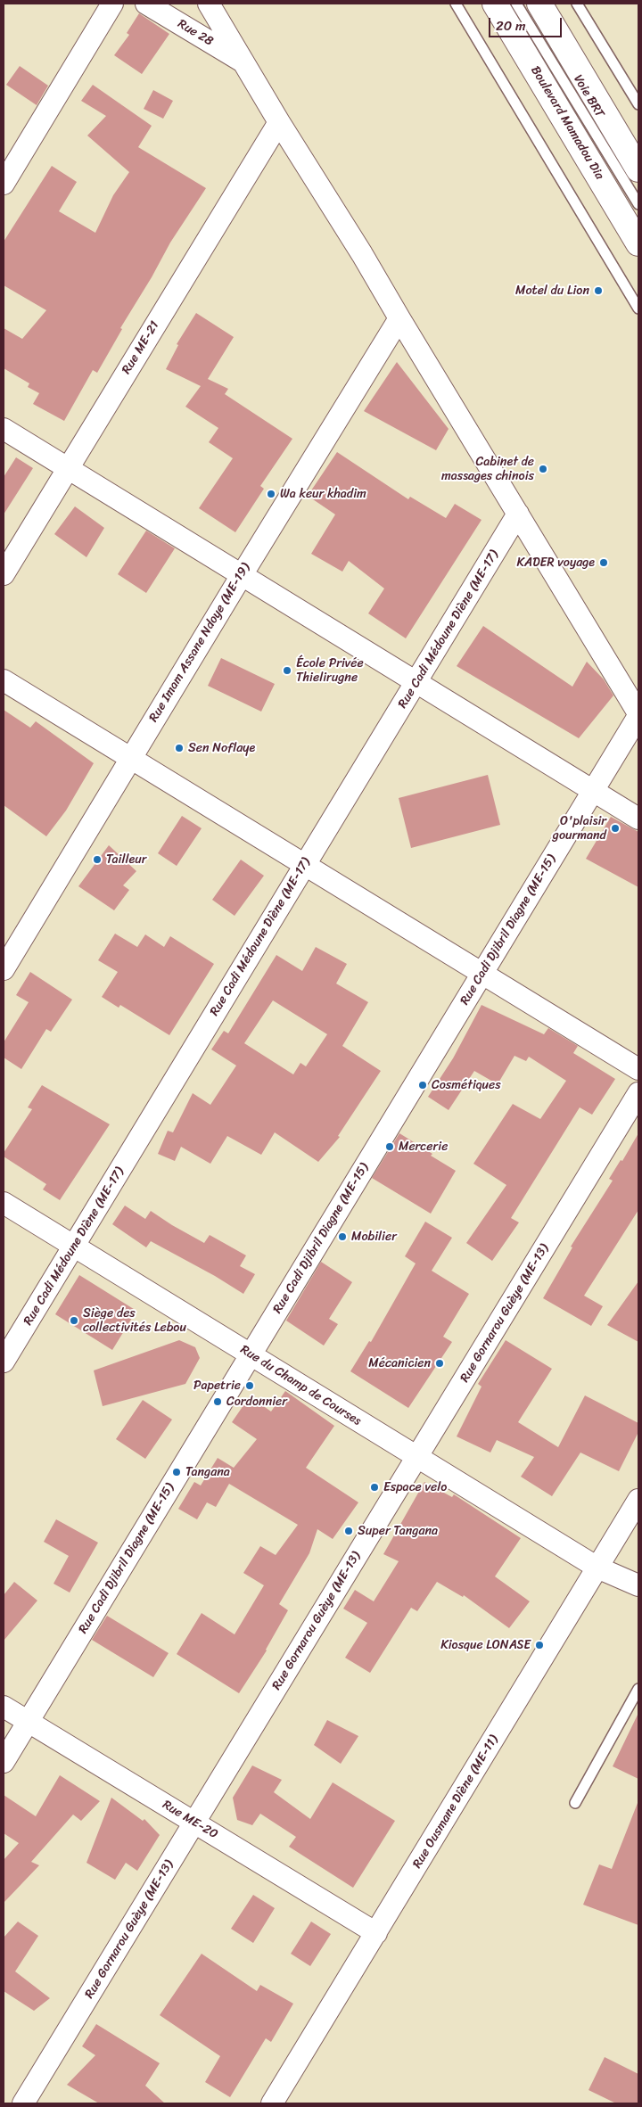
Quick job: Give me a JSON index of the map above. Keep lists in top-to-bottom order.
{
  "streets": {
    "street": [
      "Rue 28",
      "Boulevard Mamadou Dia",
      "Rue ME-21",
      "Rue Cadi Médoune Diène (ME-17)",
      "Rue Imam Assane Ndoye (ME-19)",
      "Rue Cadi Djibril Diagne (ME-15)",
      "Rue Gornarou Guèye (ME-13)",
      "Rue du Champ de Courses",
      "Rue Ousmane Diène (ME-11)",
      "Rue ME-20"
    ],
    "lane": ["Voie BRT"]
  },
  "crossings": [
    ["Rue Cadi Médoune Diène (ME-17)", "Rue du Champ de Courses"],
    ["Rue Cadi Djibril Diagne (ME-15)", "Rue du Champ de Courses"],
    ["Rue Cadi Djibril Diagne (ME-15)", "Rue ME-20"],
    ["Rue Gornarou Guèye (ME-13)", "Rue du Champ de Courses"],
    ["Rue Gornarou Guèye (ME-13)", "Rue ME-20"],
    ["Rue du Champ de Courses", "Rue Ousmane Diène (ME-11)"],
    ["Rue Ousmane Diène (ME-11)", "Rue ME-20"]
  ],
  "places": [
    "Motel du Lion",
    "Cabinet de massages chinois",
    "Wa keur khadim",
    "KADER voyage",
    "École Privée Thielirugne",
    "Sen Noflaye",
    "O'plaisir gourmand",
    "Tailleur",
    "Cosmétiques",
    "Mercerie",
    "Mobilier",
    "Siège des collectivités Lebou",
    "Mécanicien",
    "Papetrie",
    "Cordonnier",
    "Tangana",
    "Espace velo",
    "Super Tangana",
    "Kiosque LONASE"
  ],
  "scale_bar": "20 m"
}
